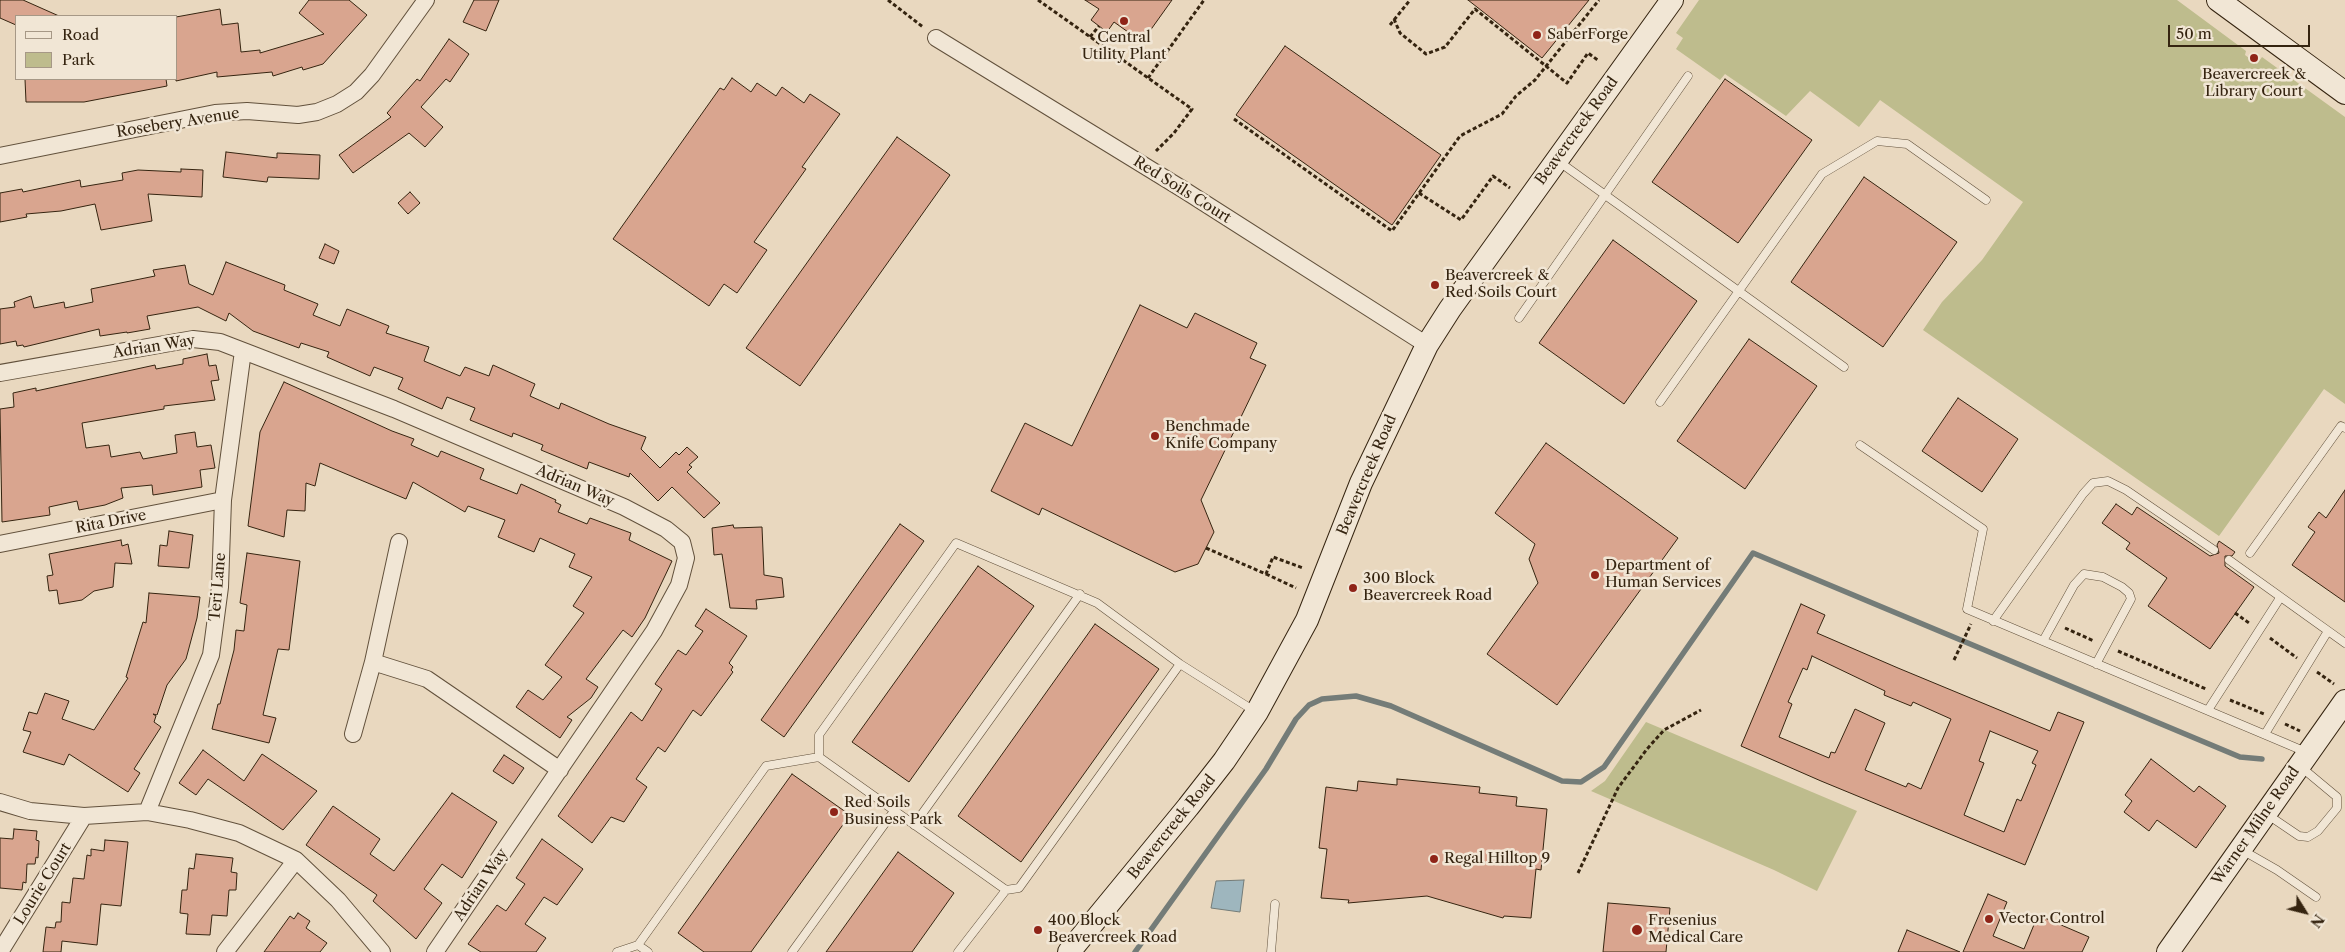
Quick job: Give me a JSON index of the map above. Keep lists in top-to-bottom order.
{
  "streets": {
    "main road": ["Beavercreek Road", "Warner Milne Road"],
    "street": [
      "Rosebery Avenue",
      "Red Soils Court",
      "Adrian Way",
      "Rita Drive",
      "Teri Lane",
      "Lourie Court"
    ]
  },
  "crossings": [
    ["Beavercreek Road", "Red Soils Court"],
    ["Adrian Way", "Teri Lane"],
    ["Rita Drive", "Teri Lane"]
  ],
  "places": [
    "Central Utility Plant",
    "SaberForge",
    "Beavercreek & Library Court",
    "Beavercreek & Red Soils Court",
    "Benchmade Knife Company",
    "Department of Human Services",
    "300 Block Beavercreek Road",
    "Red Soils Business Park",
    "Regal Hilltop 9",
    "Vector Control",
    "400 Block Beavercreek Road",
    "Fresenius Medical Care"
  ],
  "legend": ["Road", "Park"],
  "scale_bar": "50 m",
  "north": "bottom right"
}
